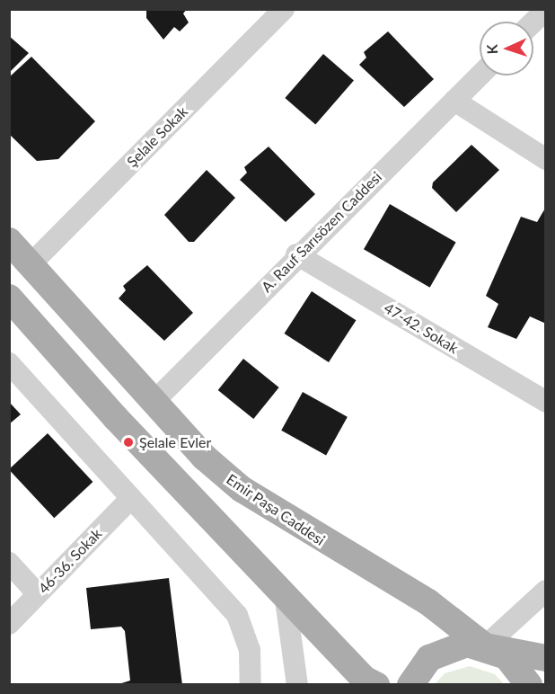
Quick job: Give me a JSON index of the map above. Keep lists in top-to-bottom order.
{
  "streets": {
    "main road": ["Emir Paşa Caddesi"],
    "street": [
      "Şelale Sokak",
      "A. Rauf Sarısözen Caddesi",
      "47-42. Sokak",
      "46-36. Sokak"
    ]
  },
  "crossings": [
    ["Şelale Sokak", "Emir Paşa Caddesi"],
    ["A. Rauf Sarısözen Caddesi", "47-42. Sokak"],
    ["A. Rauf Sarısözen Caddesi", "Emir Paşa Caddesi"]
  ],
  "places": ["Şelale Evler"],
  "north": "left"
}
